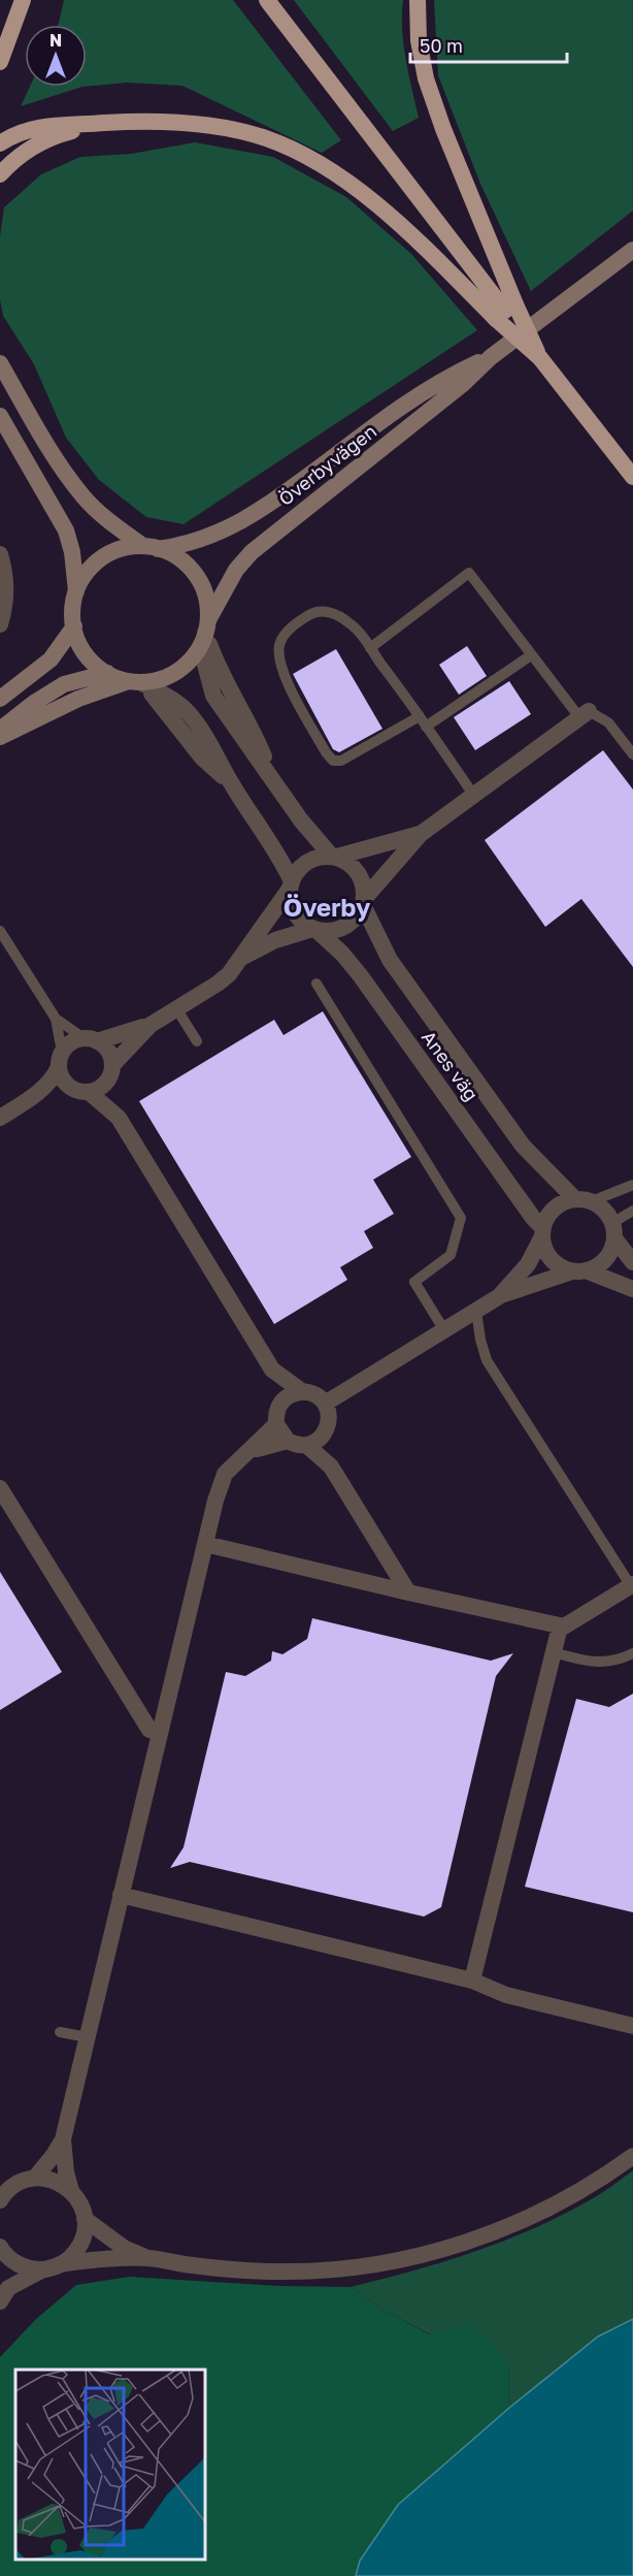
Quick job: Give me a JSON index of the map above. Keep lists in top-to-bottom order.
{
  "streets": {
    "main road": ["Överbyvägen"],
    "street": ["Anes väg"]
  },
  "districts": ["Överby"],
  "scale_bar": "50 m",
  "north": "top"
}
